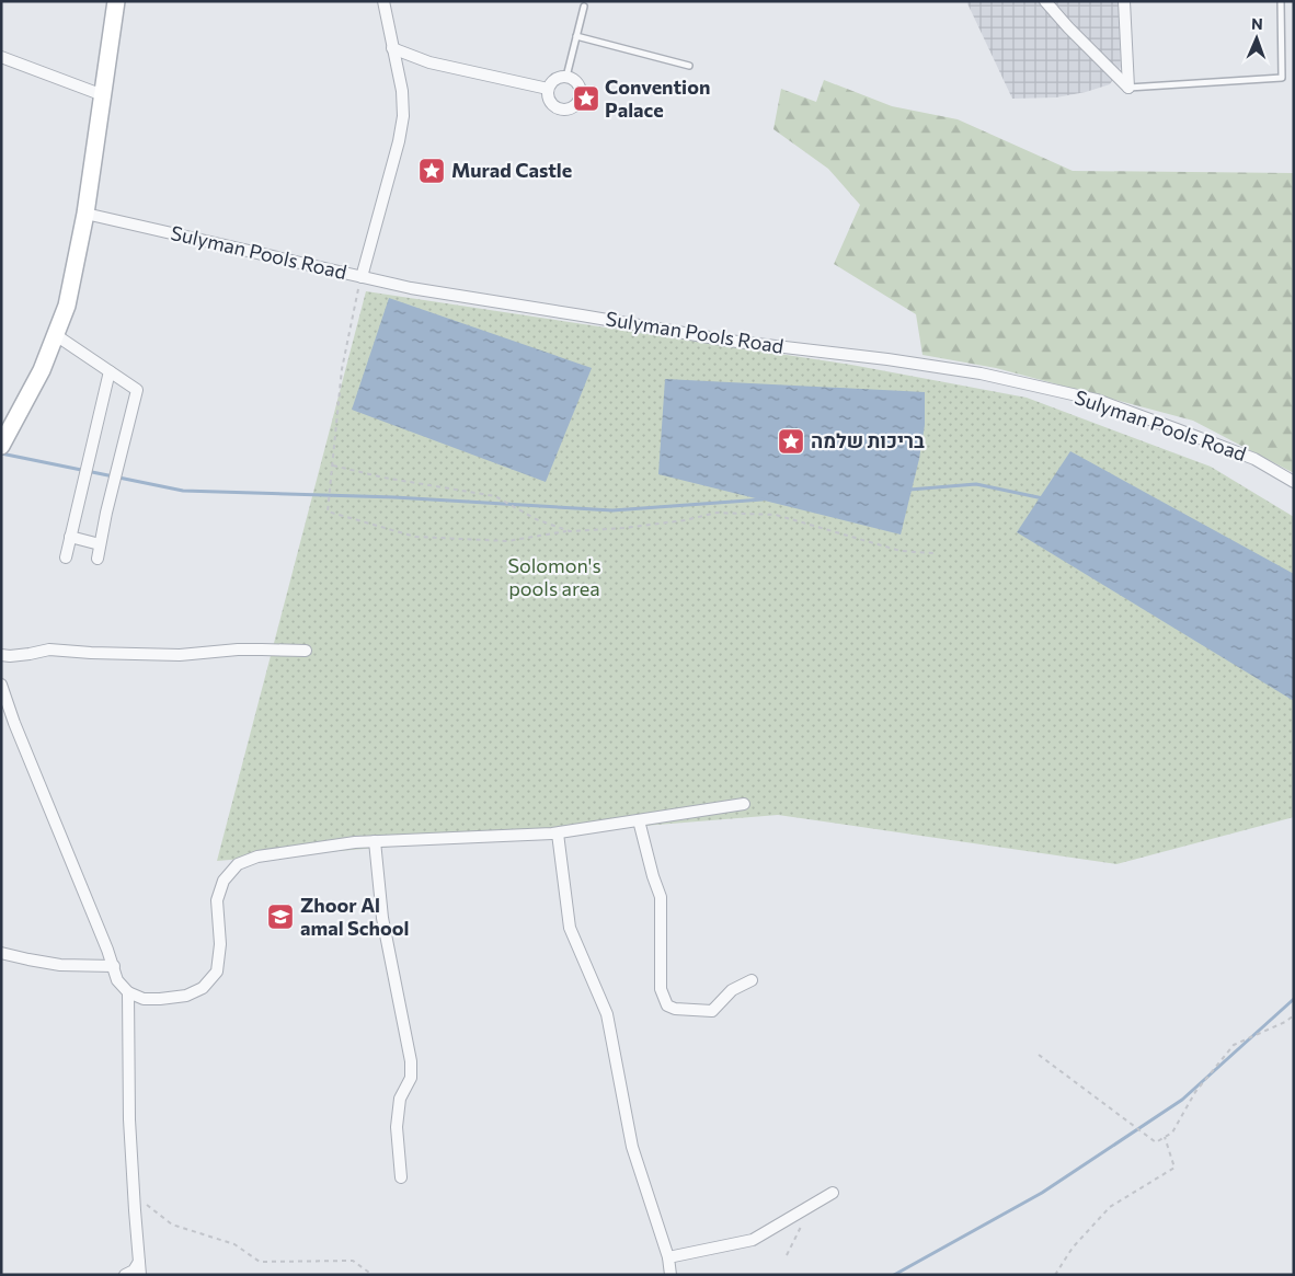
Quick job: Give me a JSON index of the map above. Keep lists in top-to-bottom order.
{
  "streets": {
    "street": ["Sulyman Pools Road"]
  },
  "parks": ["Solomon's pools area"],
  "places": {
    "place": ["Convention Palace", "Murad Castle", "בריכות שלמה"],
    "school or university": ["Zhoor Al amal School"]
  },
  "north": "top"
}
